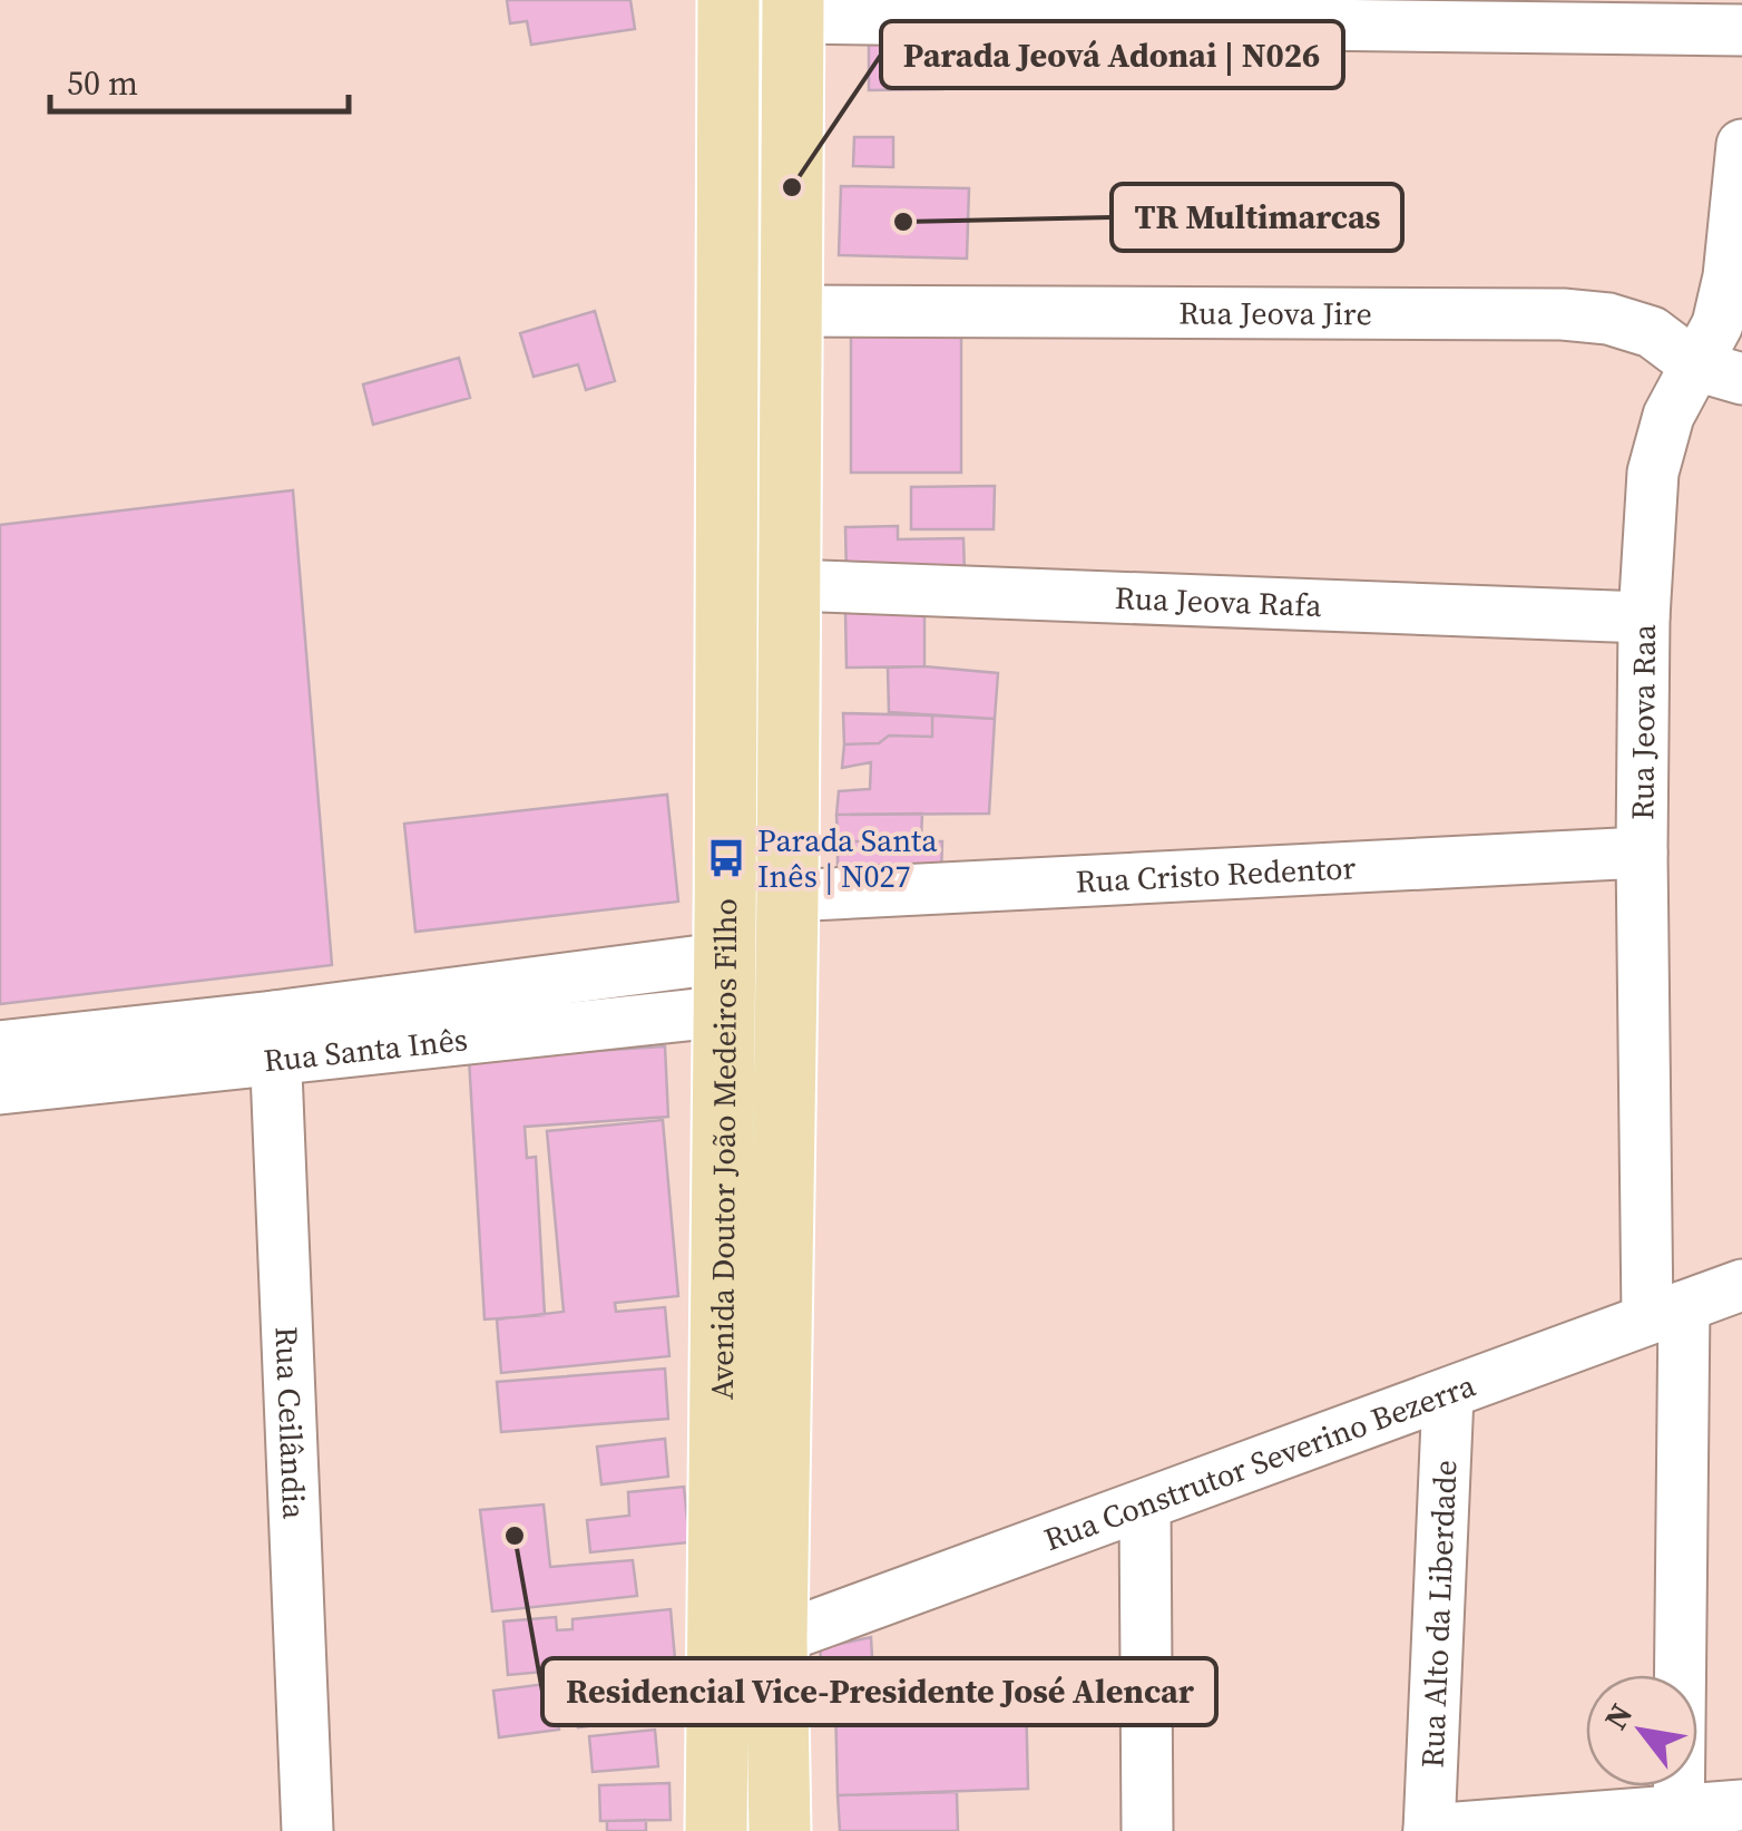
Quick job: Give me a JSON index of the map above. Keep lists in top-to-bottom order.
{
  "streets": {
    "main road": ["Avenida Doutor João Medeiros Filho"],
    "street": [
      "Rua Jeova Jire",
      "Rua Jeova Rafa",
      "Rua Jeova Raa",
      "Rua Cristo Redentor",
      "Rua Santa Inês",
      "Rua Ceilândia",
      "Rua Construtor Severino Bezerra",
      "Rua Alto da Liberdade"
    ]
  },
  "crossings": [
    ["Rua Jeova Jire", "Rua Jeova Raa"],
    ["Rua Jeova Jire", "Avenida Doutor João Medeiros Filho"],
    ["Rua Jeova Rafa", "Rua Jeova Raa"],
    ["Rua Jeova Rafa", "Avenida Doutor João Medeiros Filho"],
    ["Rua Jeova Raa", "Rua Cristo Redentor"],
    ["Rua Jeova Raa", "Rua Construtor Severino Bezerra"],
    ["Rua Cristo Redentor", "Avenida Doutor João Medeiros Filho"],
    ["Rua Santa Inês", "Avenida Doutor João Medeiros Filho"],
    ["Rua Santa Inês", "Rua Ceilândia"],
    ["Avenida Doutor João Medeiros Filho", "Rua Construtor Severino Bezerra"],
    ["Rua Construtor Severino Bezerra", "Rua Alto da Liberdade"]
  ],
  "places": {
    "other": ["Parada Jeová Adonai | N026", "TR Multimarcas", "Residencial Vice-Presidente José Alencar"],
    "bus stop": ["Parada Santa Inês | N027"]
  },
  "scale_bar": "50 m",
  "north": "top left"
}
